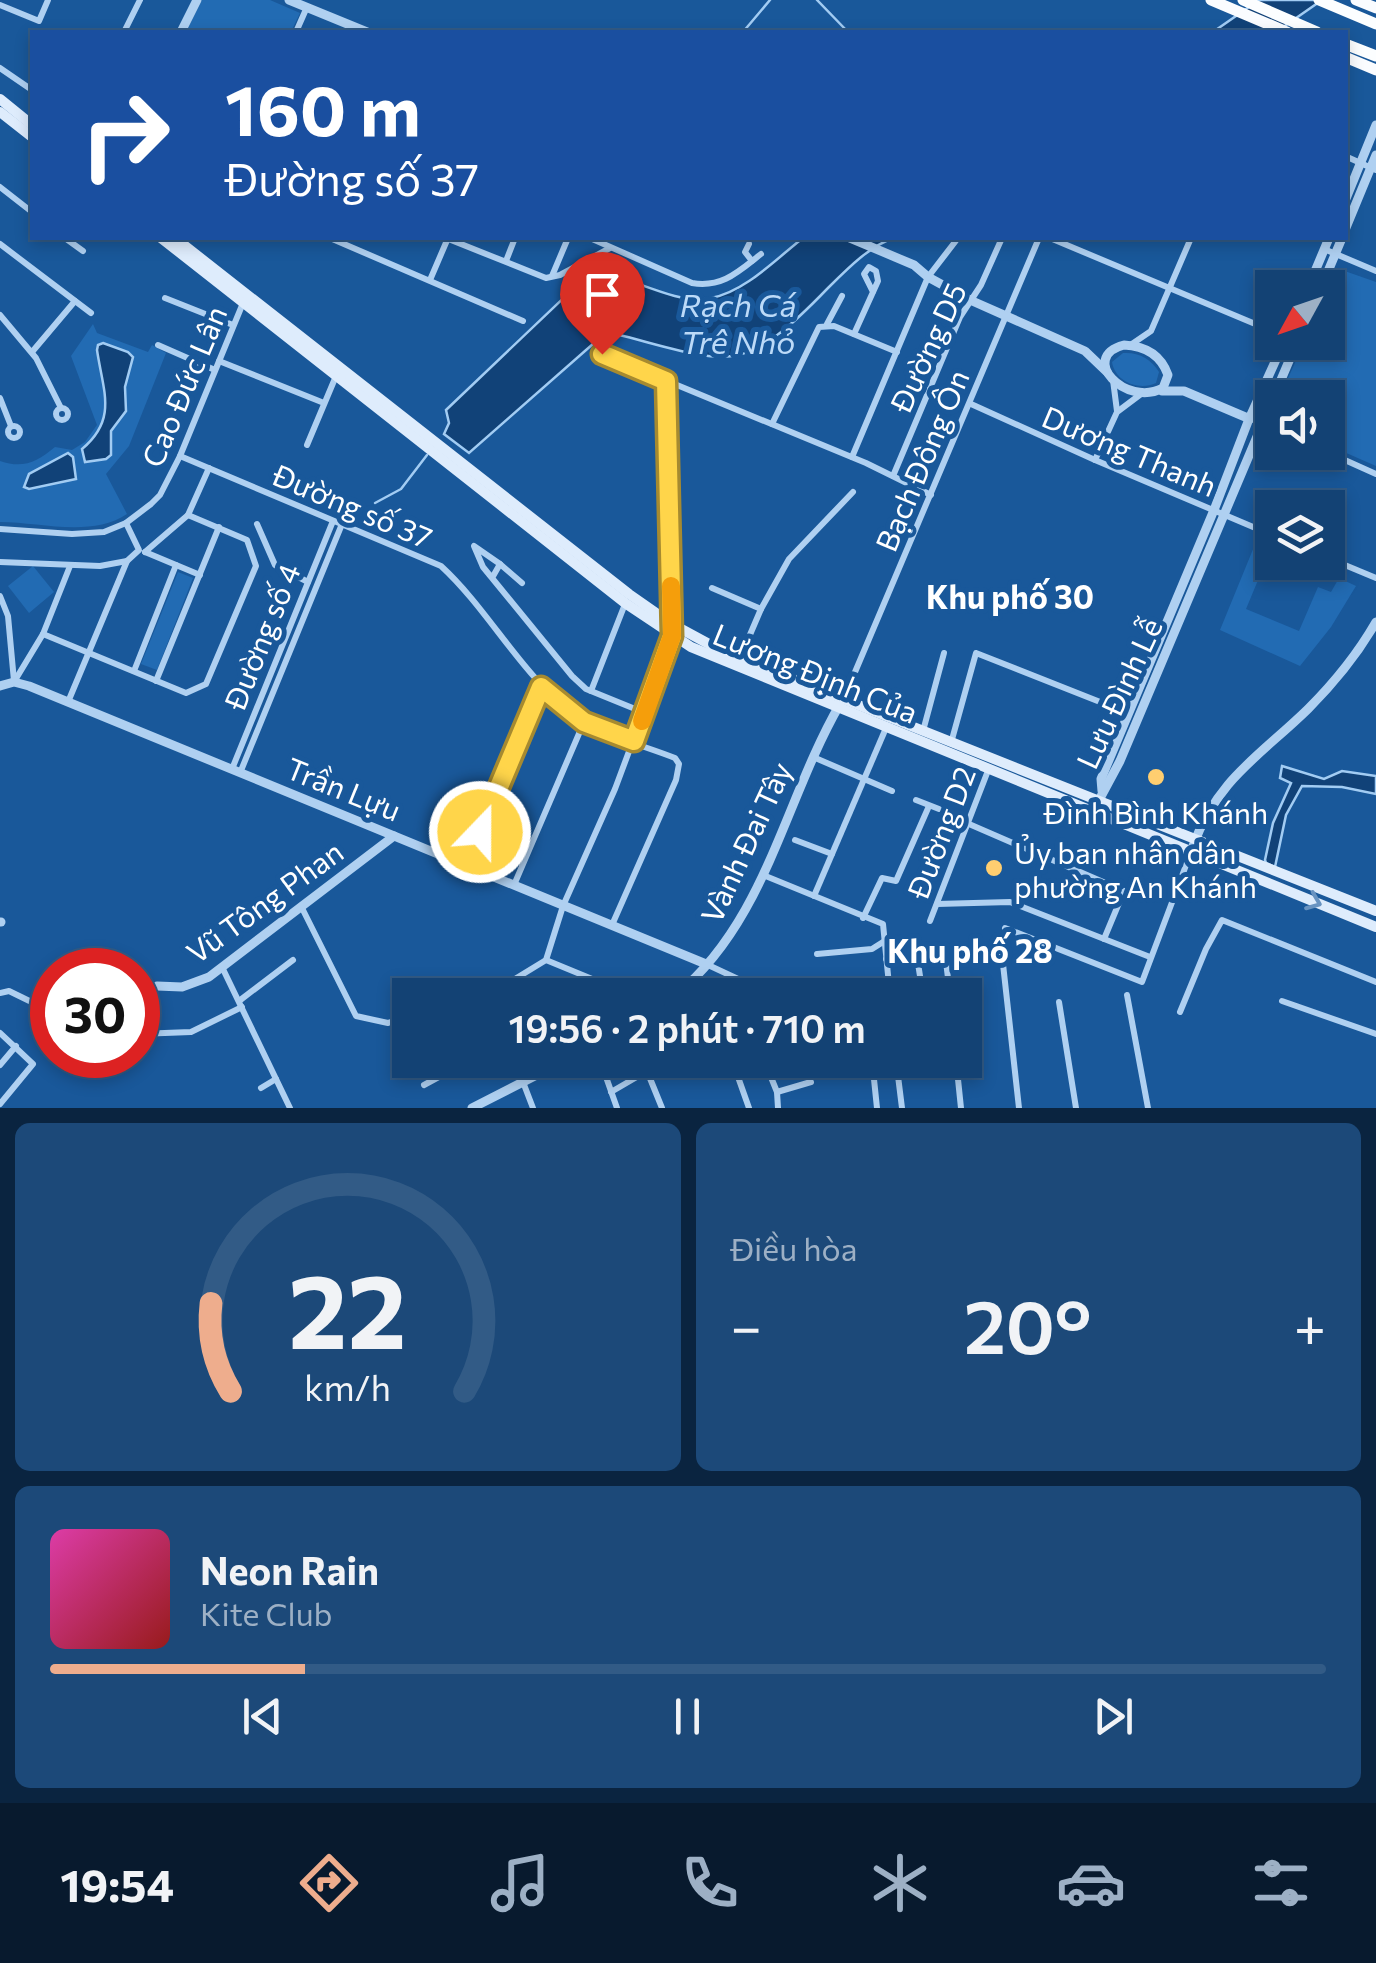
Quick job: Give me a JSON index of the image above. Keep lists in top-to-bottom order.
{
  "streets": {
    "main road": ["Lương Định Của"],
    "street": [
      "Đường D5",
      "Cao Đức Lân",
      "Dương Thanh",
      "Bạch Đông Ôn",
      "Đường số 37",
      "Đường số 4",
      "Lưu Đình Lễ",
      "Trần Lựu",
      "Đường D2",
      "Vành Đai Tây",
      "Vũ Tông Phan"
    ]
  },
  "crossings": [
    ["Cao Đức Lân", "Đường số 37"],
    ["Cao Đức Lân", "Lương Định Của"],
    ["Dương Thanh", "Bạch Đông Ôn"],
    ["Dương Thanh", "Lưu Đình Lễ"],
    ["Bạch Đông Ôn", "Lương Định Của"],
    ["Bạch Đông Ôn", "Vành Đai Tây"],
    ["Đường số 37", "Đường số 4"],
    ["Đường số 37", "Trần Lựu"],
    ["Đường số 4", "Trần Lựu"],
    ["Lương Định Của", "Lưu Đình Lễ"],
    ["Lương Định Của", "Đường D2"],
    ["Lương Định Của", "Vành Đai Tây"],
    ["Trần Lựu", "Vành Đai Tây"],
    ["Trần Lựu", "Vũ Tông Phan"]
  ],
  "districts": ["Khu phố 30", "Khu phố 28"],
  "water": ["Rạch Cá Trê Nhỏ"],
  "places": ["Đình Bình Khánh", "Ủy ban nhân dân phường An Khánh"],
  "north": "bottom left",
  "page": {
    "turn": ["160 m", "Đường số 37"],
    "limit": "30",
    "trip": "19:56 · 2 phút · 710 m",
    "tile": "Điều hòa",
    "heat": ["−", "20°", "+"],
    "song": ["Neon Rain", "Kite Club"],
    "tabs": "19:54",
    "gauge": ["22", "km/h"]
  }
}
